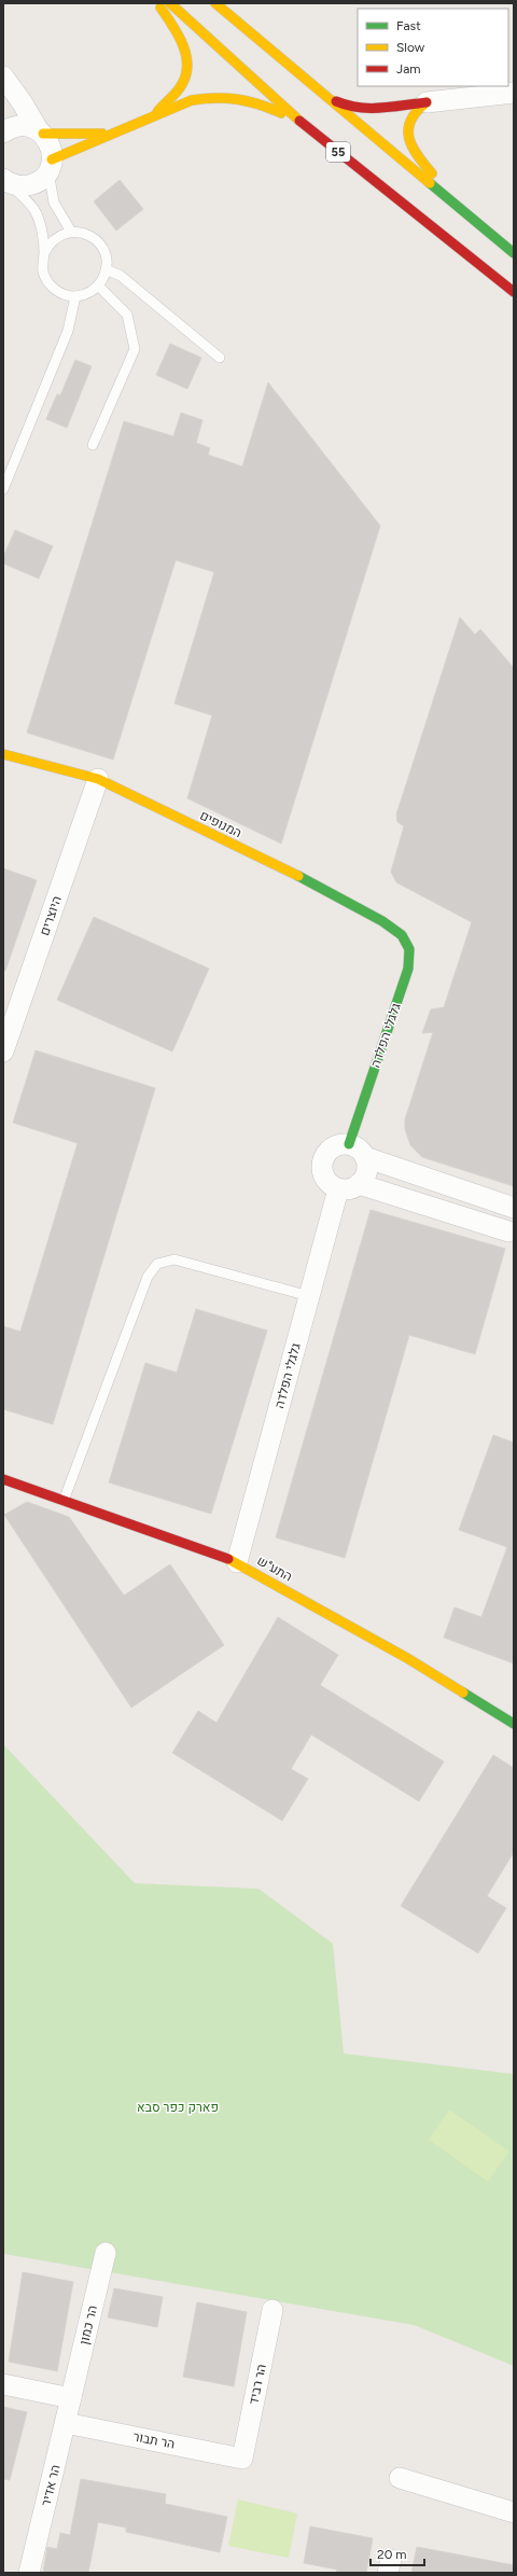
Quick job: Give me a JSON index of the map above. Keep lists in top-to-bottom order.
{
  "streets": {
    "main road": [
      "55",
      "המנופים",
      "גלגלי הפלדה",
      "התע\"ש"
    ],
    "street": [
      "היוצרים",
      "הר כמון",
      "הר רביד",
      "הר תבור",
      "הר אדיר"
    ]
  },
  "crossings": [
    ["המנופים", "היוצרים"],
    ["המנופים", "גלגלי הפלדה"],
    ["גלגלי הפלדה", "התע\"ש"],
    ["הר כמון", "הר אדיר"],
    ["הר רביד", "הר תבור"],
    ["הר תבור", "הר אדיר"]
  ],
  "parks": ["פארק כפר סבא"],
  "legend": ["Fast", "Slow", "Jam"],
  "scale_bar": "20 m"
}
